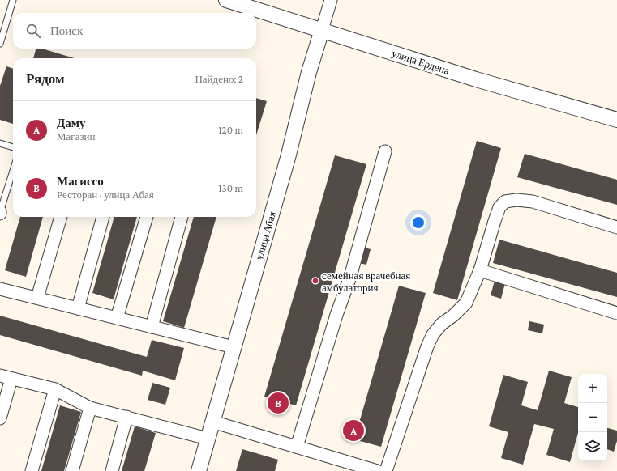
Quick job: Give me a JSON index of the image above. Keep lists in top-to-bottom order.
{
  "streets": {
    "street": ["улица Ердена", "улица Абая"]
  },
  "crossings": [
    ["улица Ердена", "улица Абая"]
  ],
  "places": ["семейная врачебная амбулатория"],
  "page": {
    "search": "Поиск",
    "heading": ["Рядом", "Найдено: 2"],
    "list": [
      {
        "mark": "A",
        "name": "Даму",
        "note": "Магазин",
        "value": "120 m"
      },
      {
        "mark": "B",
        "name": "Масиссо",
        "note": "Ресторан · улица Абая",
        "value": "130 m"
      }
    ],
    "map_buttons": ["+", "−"],
    "pins": ["B", "A"]
  }
}
